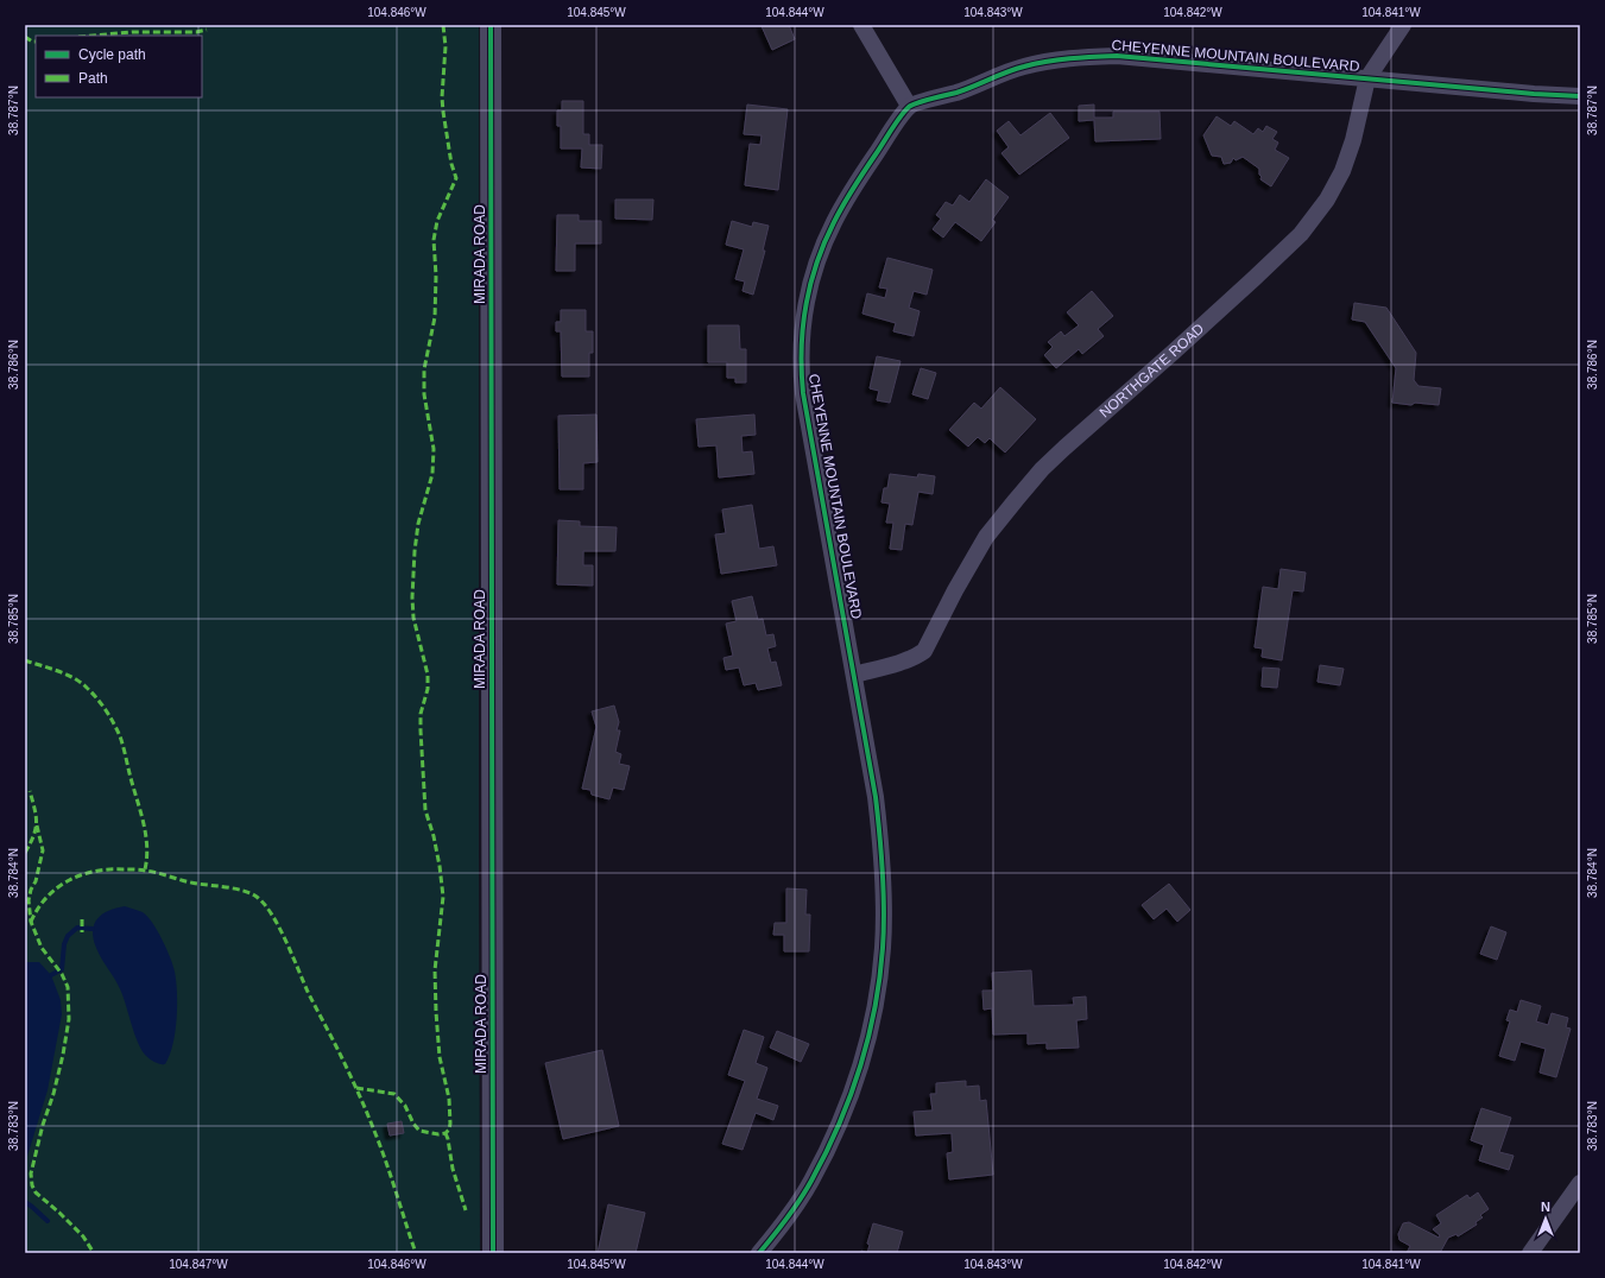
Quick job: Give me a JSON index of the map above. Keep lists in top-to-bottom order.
{
  "streets": {
    "street": ["CHEYENNE MOUNTAIN BOULEVARD", "MIRADA ROAD", "NORTHGATE ROAD"]
  },
  "crossings": [
    ["CHEYENNE MOUNTAIN BOULEVARD", "NORTHGATE ROAD"]
  ],
  "legend": ["Cycle path", "Path"],
  "north": "top",
  "coordinates": [
    "104.846°W",
    "104.845°W",
    "104.844°W",
    "104.843°W",
    "104.842°W",
    "104.841°W",
    "38.787°N",
    "38.786°N",
    "38.785°N",
    "38.784°N",
    "38.783°N",
    "104.847°W"
  ]
}
